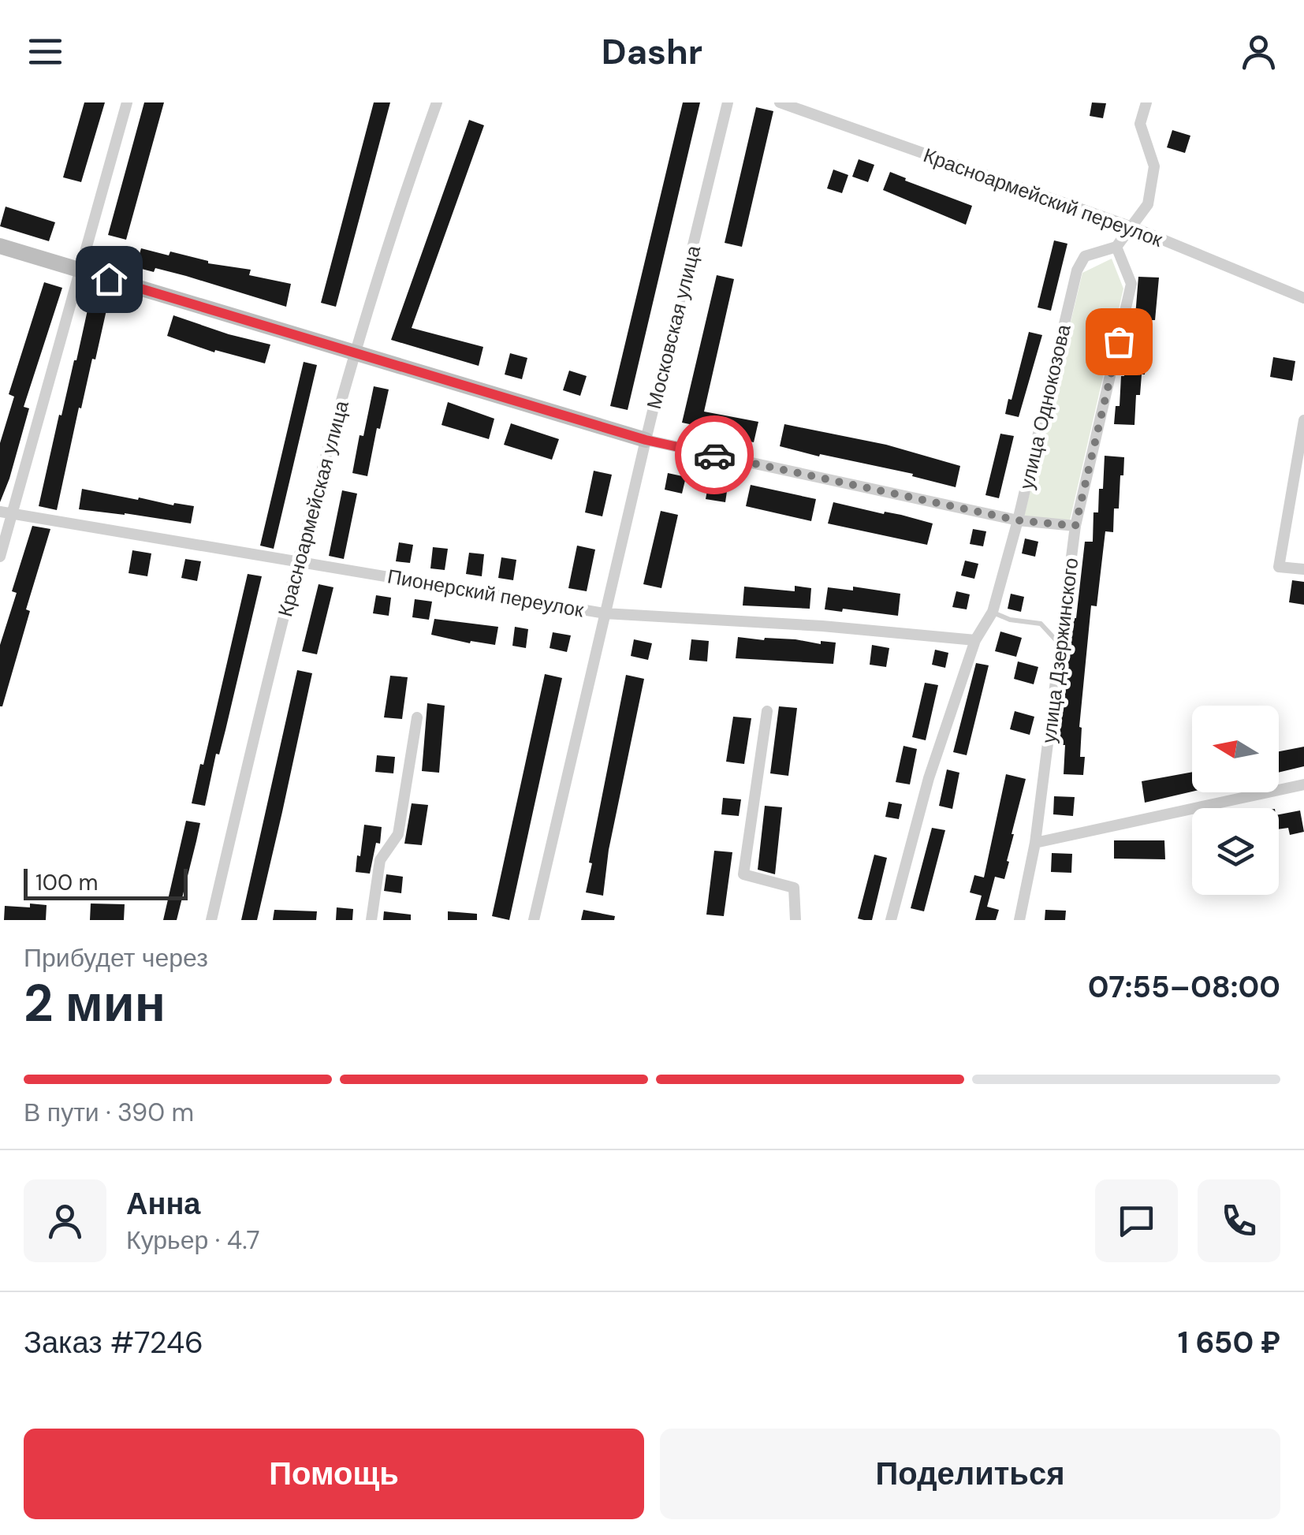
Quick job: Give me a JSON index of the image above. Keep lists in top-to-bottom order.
{
  "streets": {
    "street": [
      "Красноармейский переулок",
      "Московская улица",
      "улица Однокозова",
      "Красноармейская улица",
      "Пионерский переулок",
      "улица Дзержинского"
    ]
  },
  "crossings": [
    ["Красноармейский переулок", "улица Однокозова"],
    ["Московская улица", "Пионерский переулок"],
    ["улица Однокозова", "Пионерский переулок"],
    ["улица Однокозова", "улица Дзержинского"],
    ["Красноармейская улица", "Пионерский переулок"]
  ],
  "scale_bar": "100 m",
  "north": "left",
  "page": {
    "header": "Dashr",
    "scale": "100 m",
    "heading": ["2 мин", "Прибудет через", "07:55–08:00"],
    "panel": [
      "Анна",
      "Курьер · 4.7",
      "Заказ #7246",
      "1 650 ₽"
    ],
    "bar": "В пути · 390 m",
    "buttons": ["Помощь", "Поделиться"]
  }
}
